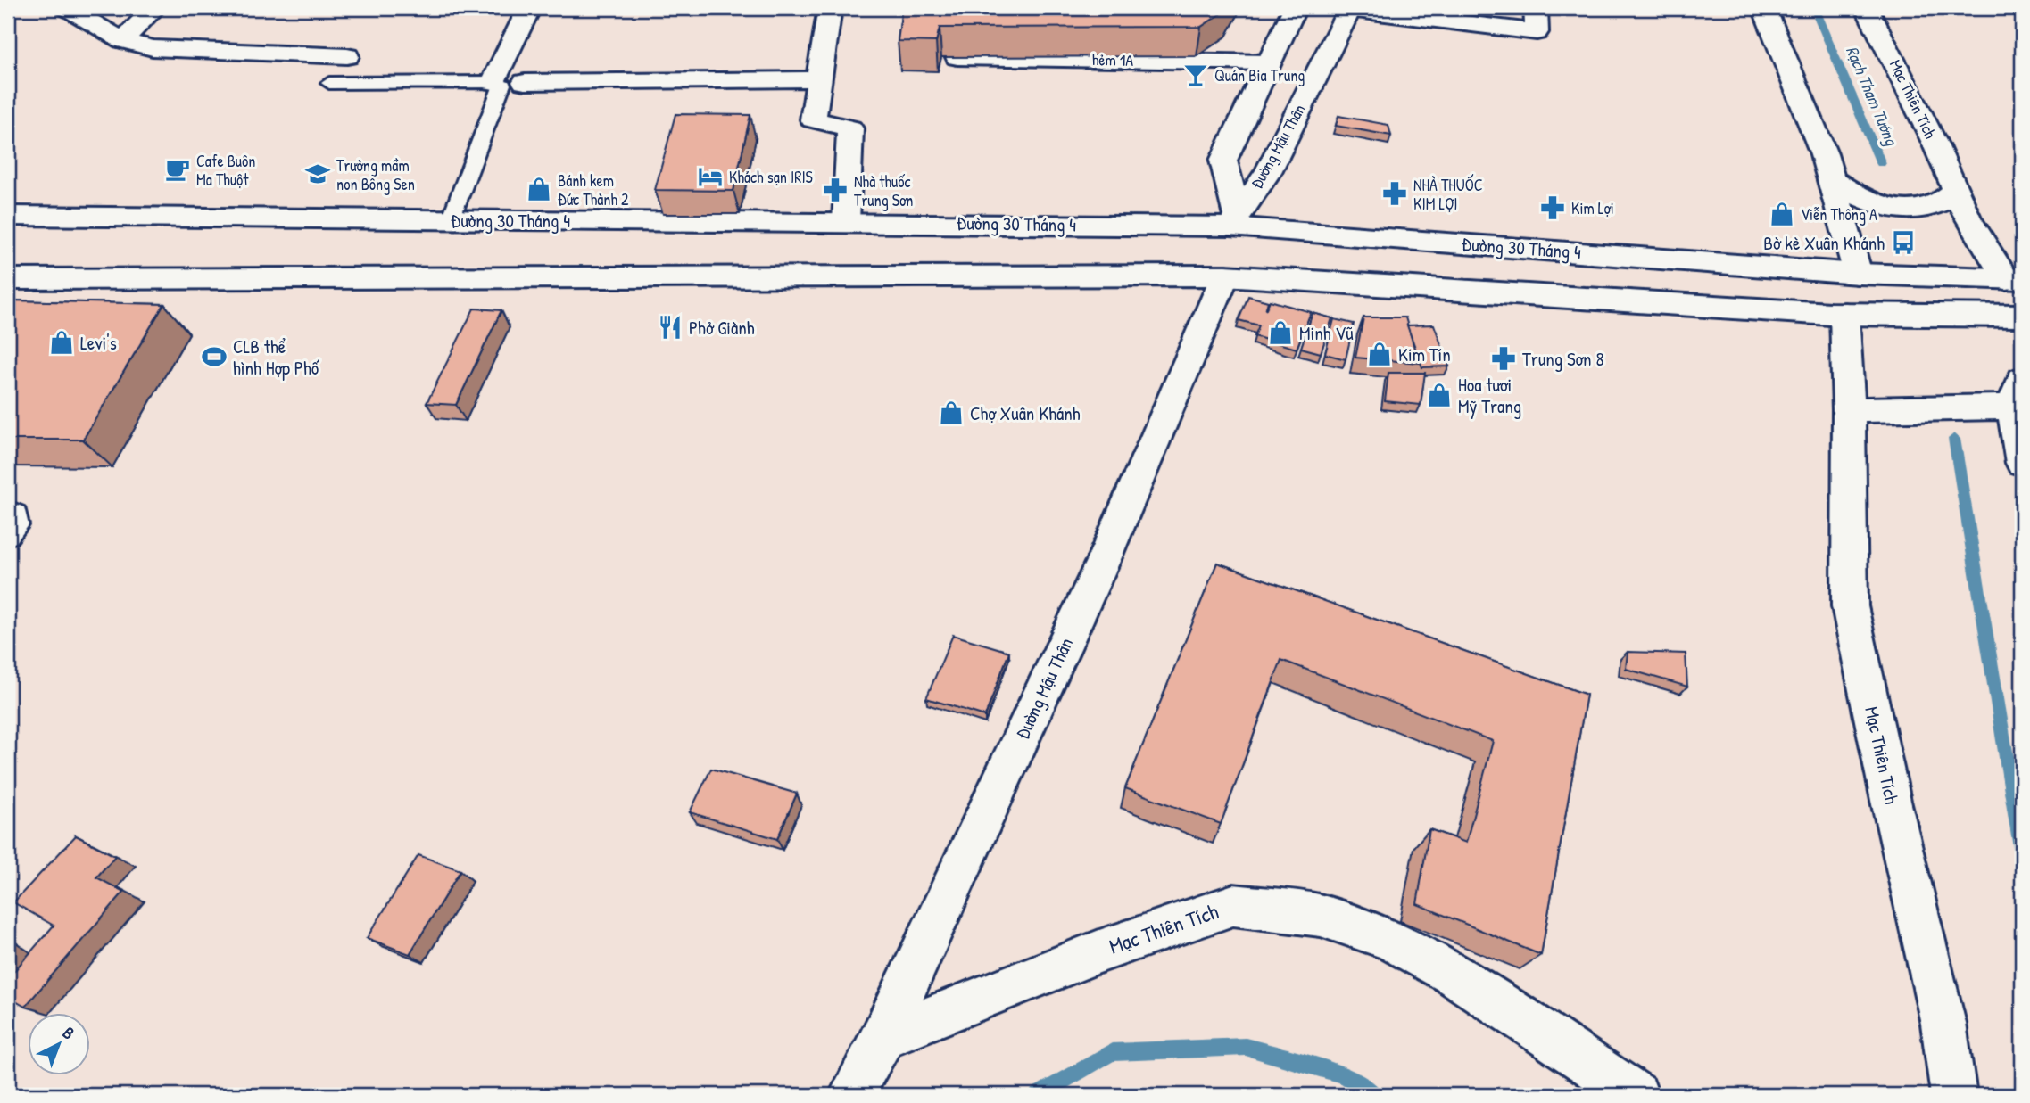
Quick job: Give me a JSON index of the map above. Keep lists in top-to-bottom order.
{
  "streets": {
    "street": [
      "hẻm 1A",
      "Mạc Thiên Tích",
      "Đường Mậu Thân",
      "Đường 30 Tháng 4"
    ]
  },
  "crossings": [
    ["hẻm 1A", "Đường Mậu Thân"],
    ["Mạc Thiên Tích", "Đường Mậu Thân"],
    ["Mạc Thiên Tích", "Đường 30 Tháng 4"],
    ["Đường Mậu Thân", "Đường 30 Tháng 4"]
  ],
  "water": ["Rạch Tham Tướng"],
  "places": {
    "bar": ["Quán Bia Trung"],
    "cafe": ["Cafe Buôn Ma Thuột"],
    "school or university": ["Trường mầm non Bông Sen"],
    "hotel": ["Khách sạn IRIS"],
    "shop": [
      "Bánh kem Đức Thành 2",
      "Viễn Thông A",
      "Minh Vũ",
      "Levi's",
      "Kim Tín",
      "Hoa tươi Mỹ Trang",
      "Chợ Xuân Khánh"
    ],
    "pharmacy": [
      "Nhà thuốc Trung Sơn",
      "NHÀ THUỐC KIM LỢI",
      "Kim Lợi",
      "Trung Sơn 8"
    ],
    "bus stop": ["Bờ kè Xuân Khánh"],
    "restaurant": ["Phở Giành"],
    "sports": ["CLB thể hình Hợp Phố"]
  },
  "north": "top right"
}
